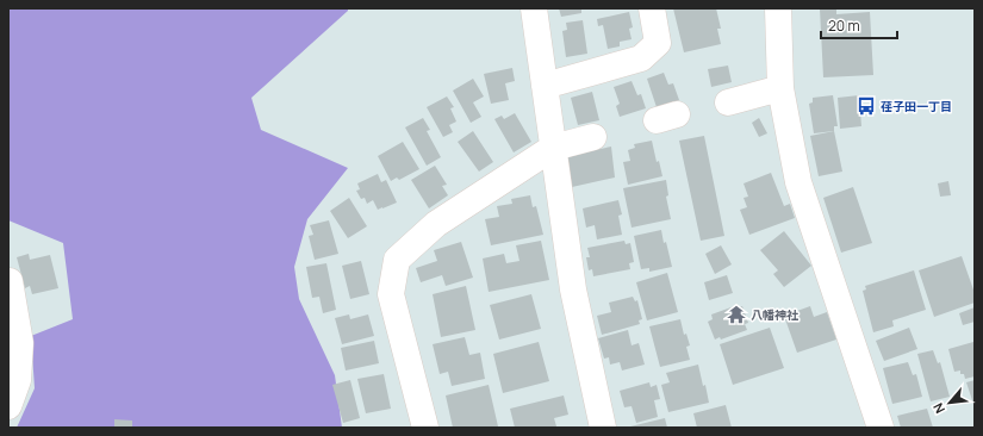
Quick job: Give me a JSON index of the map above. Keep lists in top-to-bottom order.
{
  "places": {
    "bus stop": ["荏子田一丁目"],
    "temple": ["八幡神社"]
  },
  "scale_bar": "20 m",
  "north": "bottom left"
}
